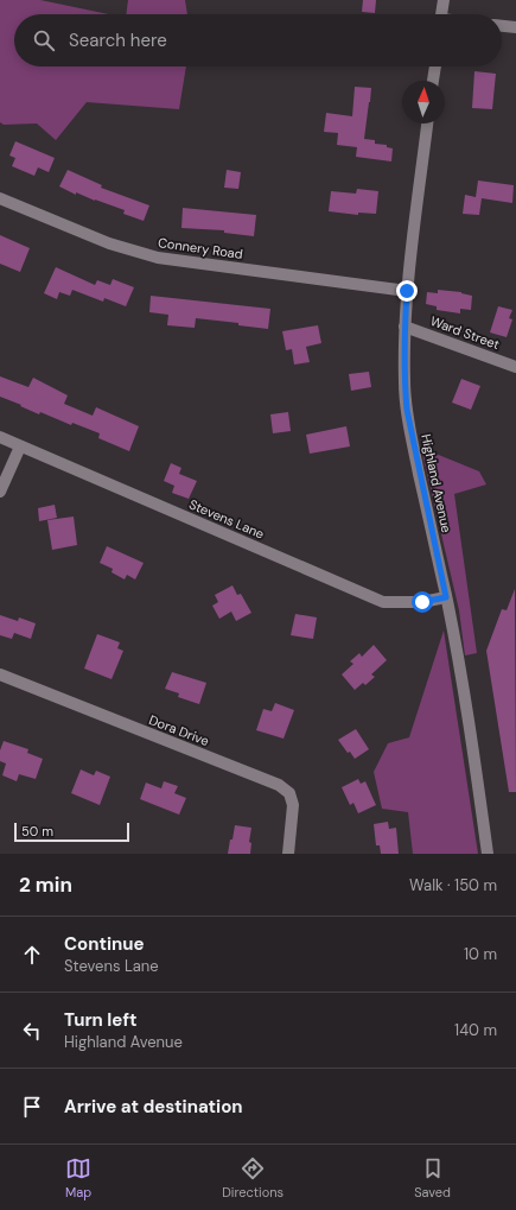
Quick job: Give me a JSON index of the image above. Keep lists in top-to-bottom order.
{
  "streets": {
    "street": [
      "Connery Road",
      "Ward Street",
      "Highland Avenue",
      "Stevens Lane",
      "Dora Drive"
    ]
  },
  "crossings": [
    ["Connery Road", "Highland Avenue"],
    ["Ward Street", "Highland Avenue"],
    ["Highland Avenue", "Stevens Lane"]
  ],
  "scale_bar": "50 m",
  "north": "top",
  "page": {
    "search": "Search here",
    "scale": "50 m",
    "heading": ["2 min", "Walk · 150 m"],
    "list": [
      ["Continue", "Stevens Lane", "10 m"],
      ["Turn left", "Highland Avenue", "140 m"],
      "Arrive at destination"
    ],
    "nav": ["Map", "Directions", "Saved"]
  }
}
